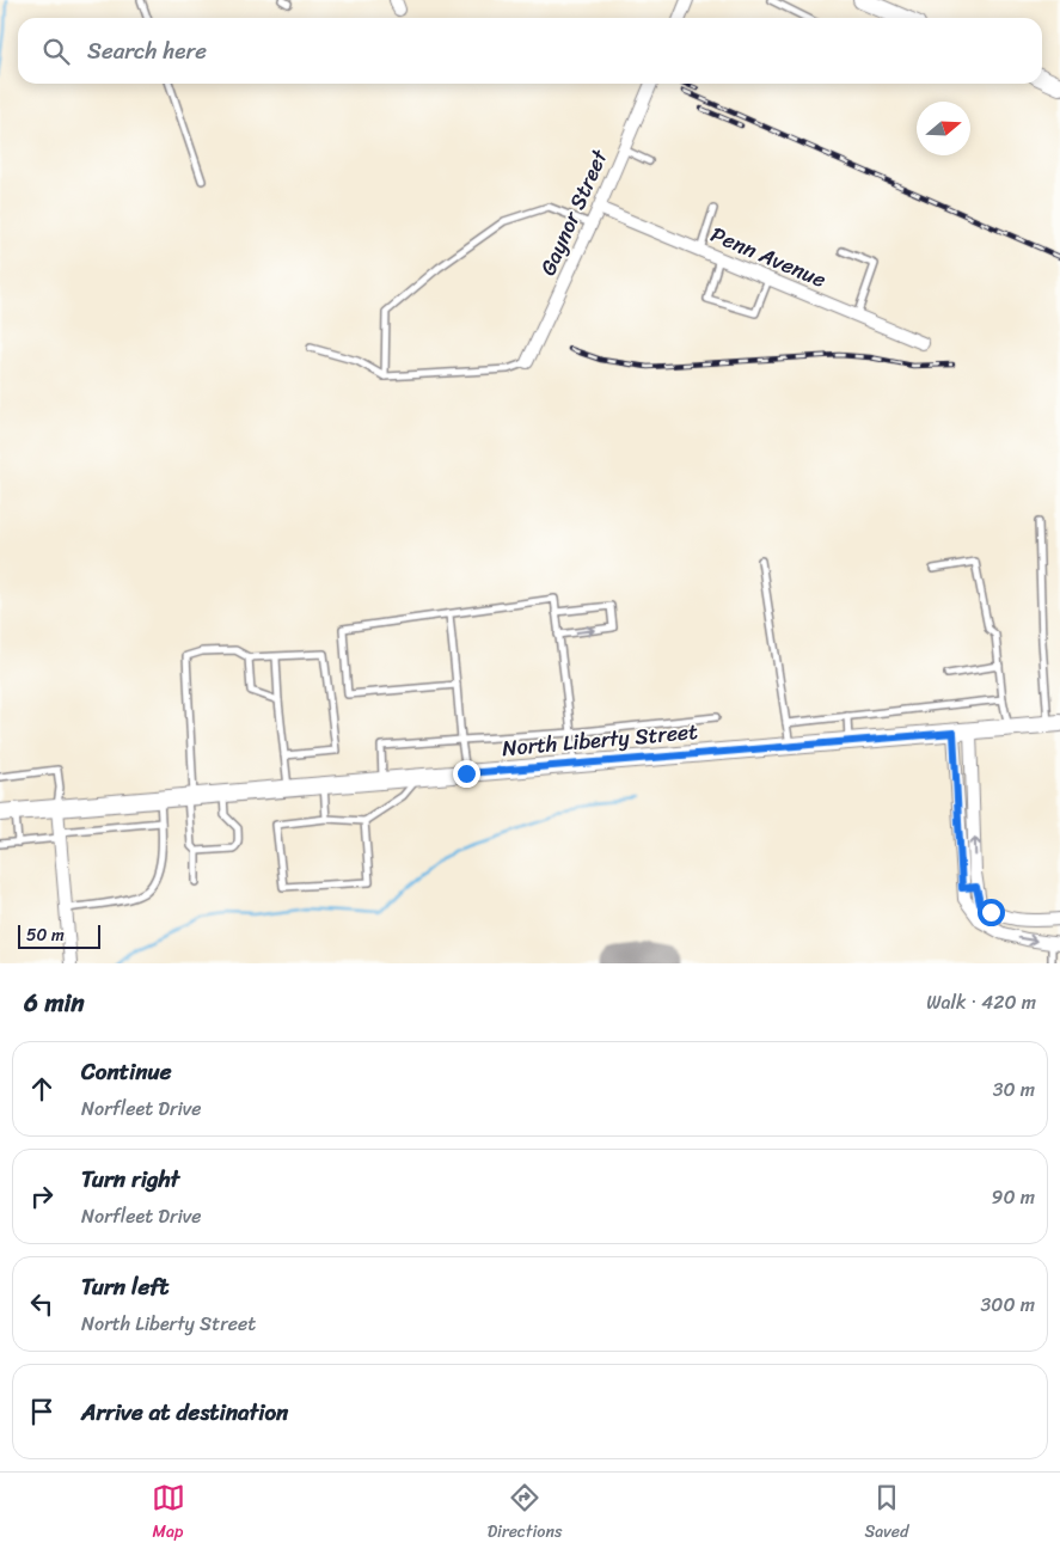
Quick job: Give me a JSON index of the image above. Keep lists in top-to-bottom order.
{
  "streets": {
    "main road": ["North Liberty Street"],
    "street": ["Gaynor Street", "Penn Avenue"]
  },
  "crossings": [
    ["Gaynor Street", "Penn Avenue"]
  ],
  "scale_bar": "50 m",
  "north": "right",
  "page": {
    "search": "Search here",
    "scale": "50 m",
    "heading": ["6 min", "Walk · 420 m"],
    "list": [
      ["Continue", "Norfleet Drive", "30 m"],
      ["Turn right", "Norfleet Drive", "90 m"],
      ["Turn left", "North Liberty Street", "300 m"],
      "Arrive at destination"
    ],
    "nav": ["Map", "Directions", "Saved"]
  }
}
